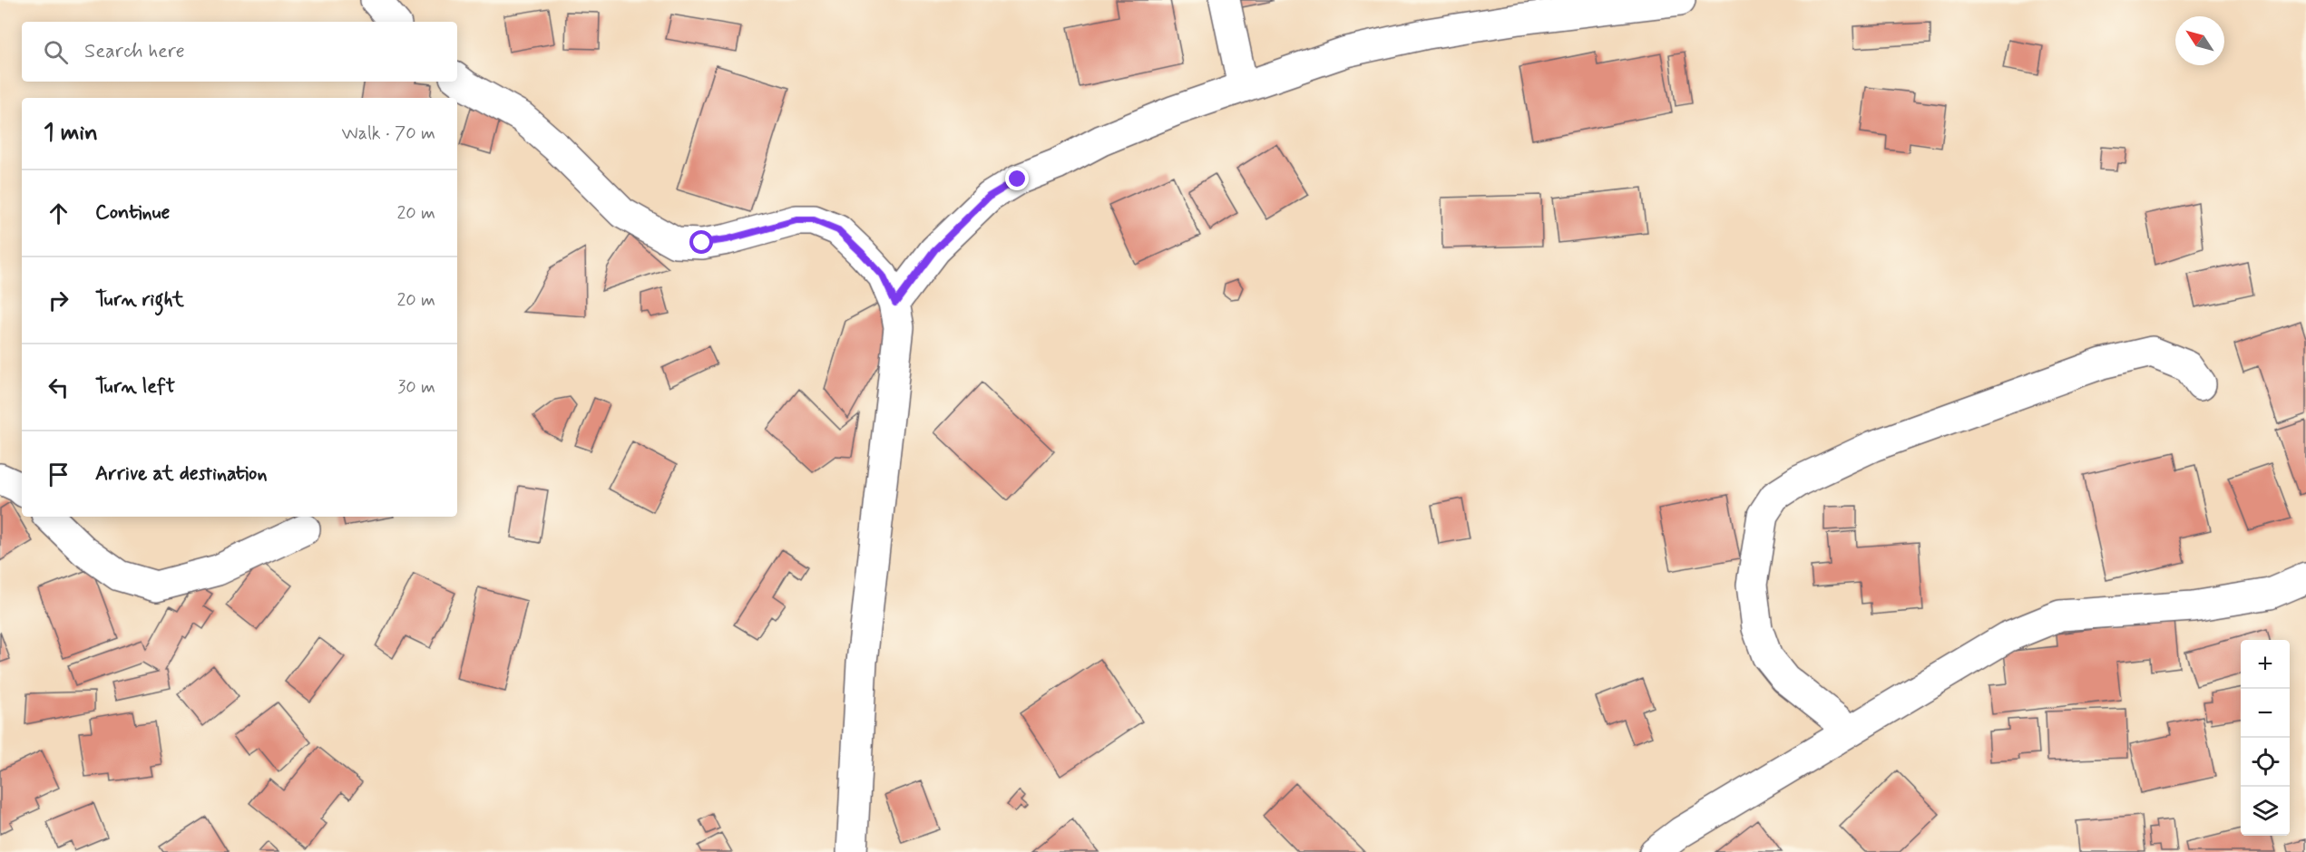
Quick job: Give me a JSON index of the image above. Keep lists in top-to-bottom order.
{
  "north": "top left",
  "page": {
    "search": "Search here",
    "heading": ["1 min", "Walk · 70 m"],
    "list": [
      ["Continue", "20 m"],
      ["Turn right", "20 m"],
      ["Turn left", "30 m"],
      "Arrive at destination"
    ],
    "map_buttons": ["+", "−"]
  }
}
